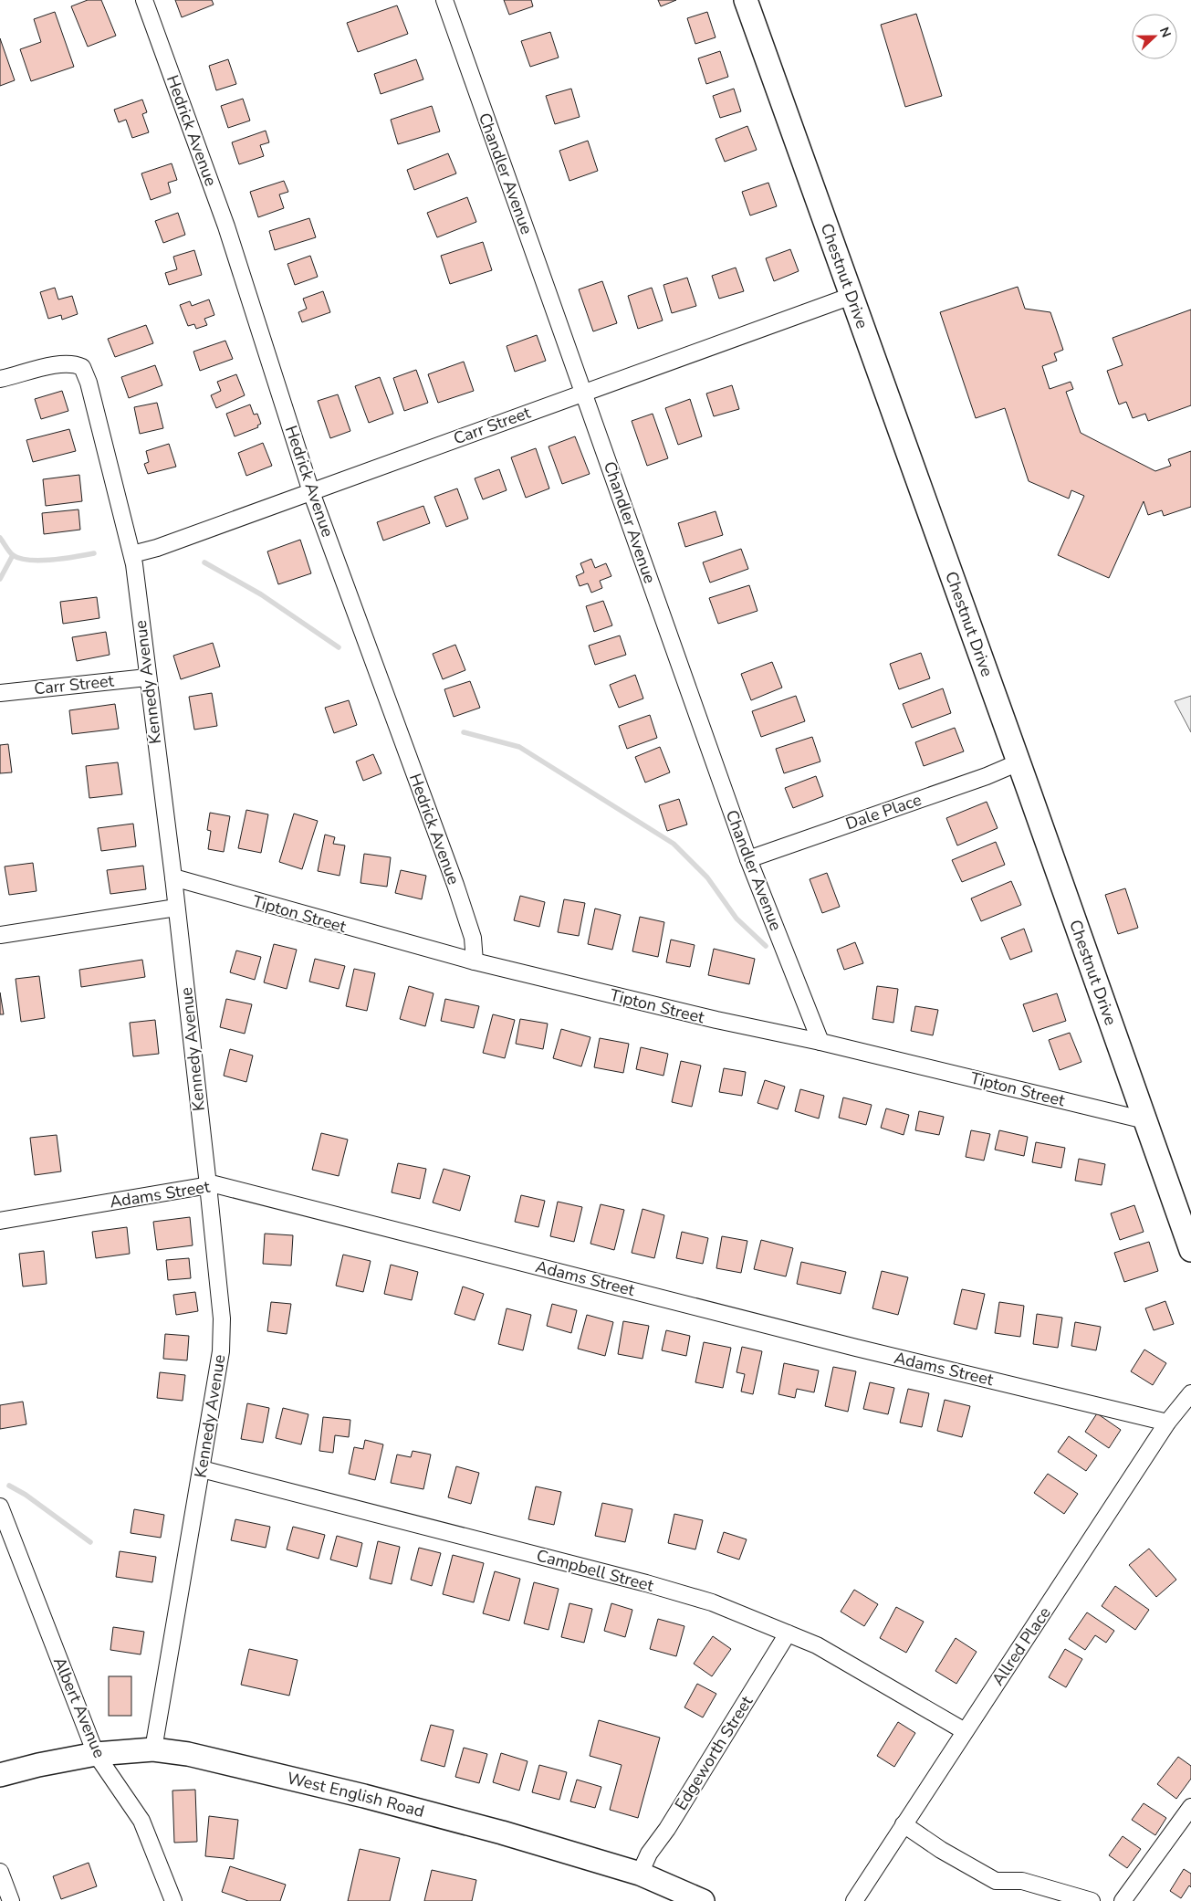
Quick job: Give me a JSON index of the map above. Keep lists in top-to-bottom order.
{
  "streets": {
    "street": [
      "Hedrick Avenue",
      "Chandler Avenue",
      "Chestnut Drive",
      "Carr Street",
      "Kennedy Avenue",
      "Dale Place",
      "Tipton Street",
      "Adams Street",
      "Campbell Street",
      "Allred Place",
      "Albert Avenue",
      "Edgeworth Street",
      "West English Road"
    ]
  },
  "crossings": [
    ["Hedrick Avenue", "Carr Street"],
    ["Hedrick Avenue", "Tipton Street"],
    ["Chandler Avenue", "Carr Street"],
    ["Chandler Avenue", "Dale Place"],
    ["Chandler Avenue", "Tipton Street"],
    ["Chestnut Drive", "Carr Street"],
    ["Chestnut Drive", "Dale Place"],
    ["Chestnut Drive", "Tipton Street"],
    ["Carr Street", "Kennedy Avenue"],
    ["Kennedy Avenue", "Tipton Street"],
    ["Kennedy Avenue", "Adams Street"],
    ["Kennedy Avenue", "Campbell Street"],
    ["Kennedy Avenue", "West English Road"],
    ["Adams Street", "Allred Place"],
    ["Campbell Street", "Allred Place"],
    ["Campbell Street", "Edgeworth Street"],
    ["Albert Avenue", "West English Road"],
    ["Edgeworth Street", "West English Road"]
  ],
  "north": "right"
}
